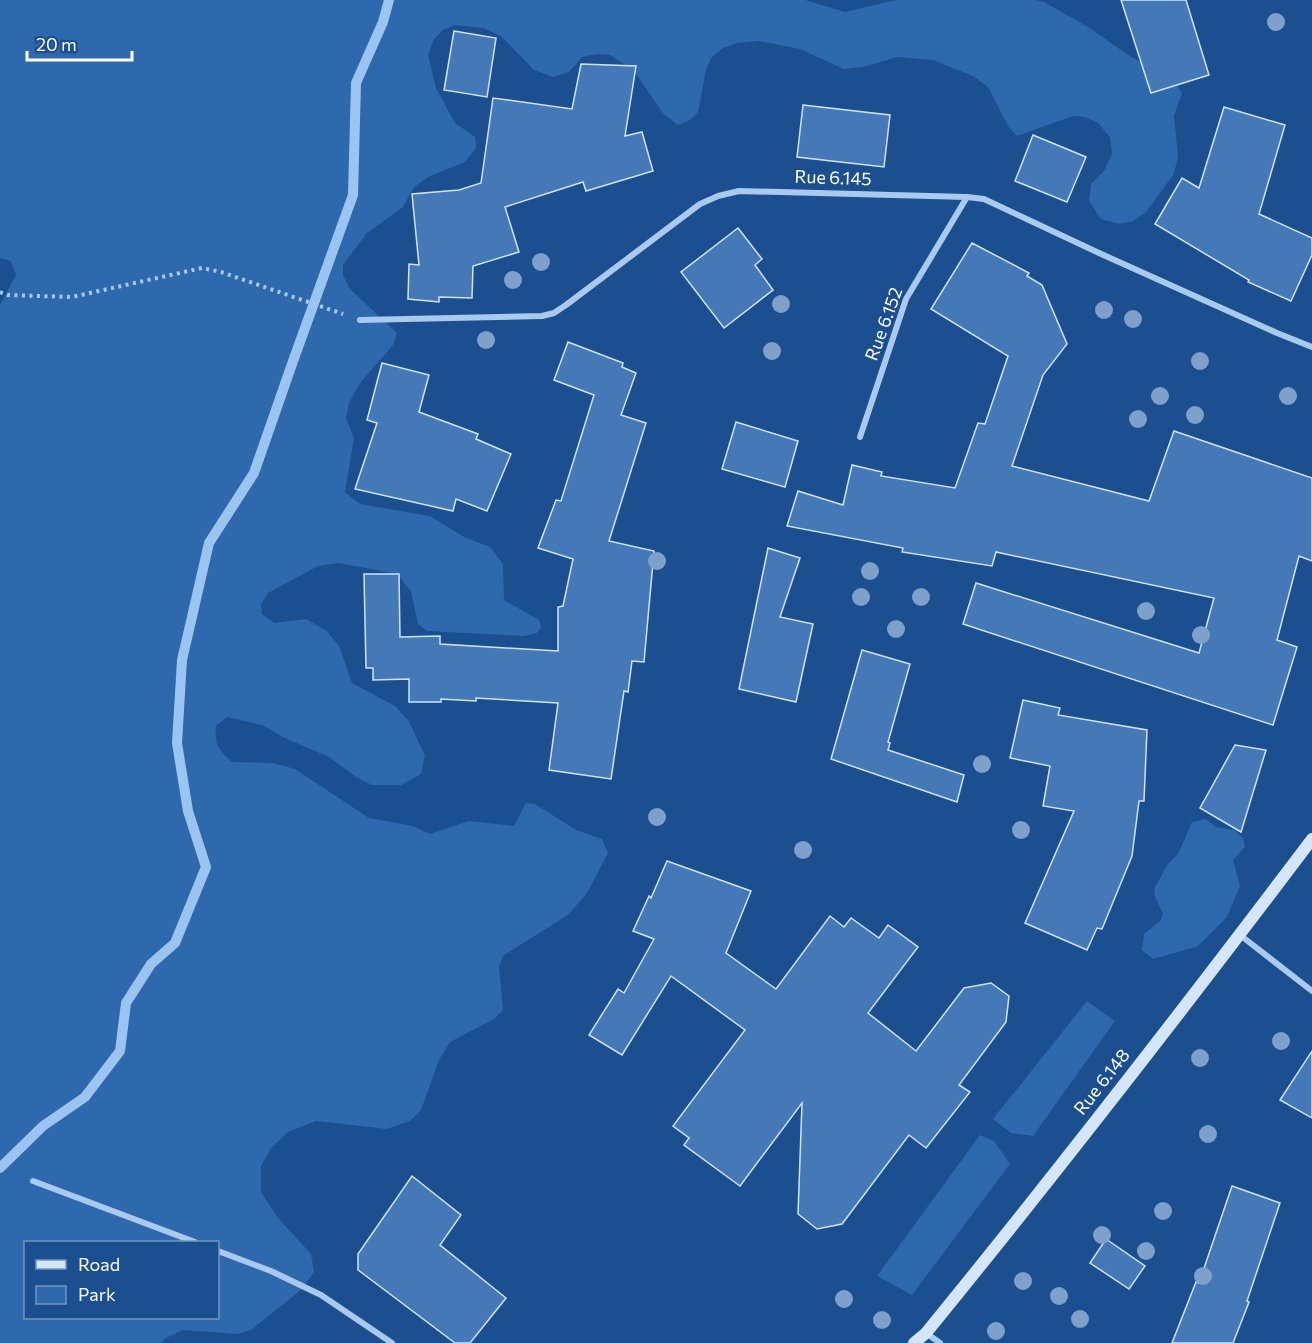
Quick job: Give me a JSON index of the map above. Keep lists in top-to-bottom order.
{
  "streets": {
    "street": ["Rue 6.145", "Rue 6.152", "Rue 6.148"]
  },
  "crossings": [
    ["Rue 6.145", "Rue 6.152"]
  ],
  "legend": ["Road", "Park"],
  "scale_bar": "20 m"
}
